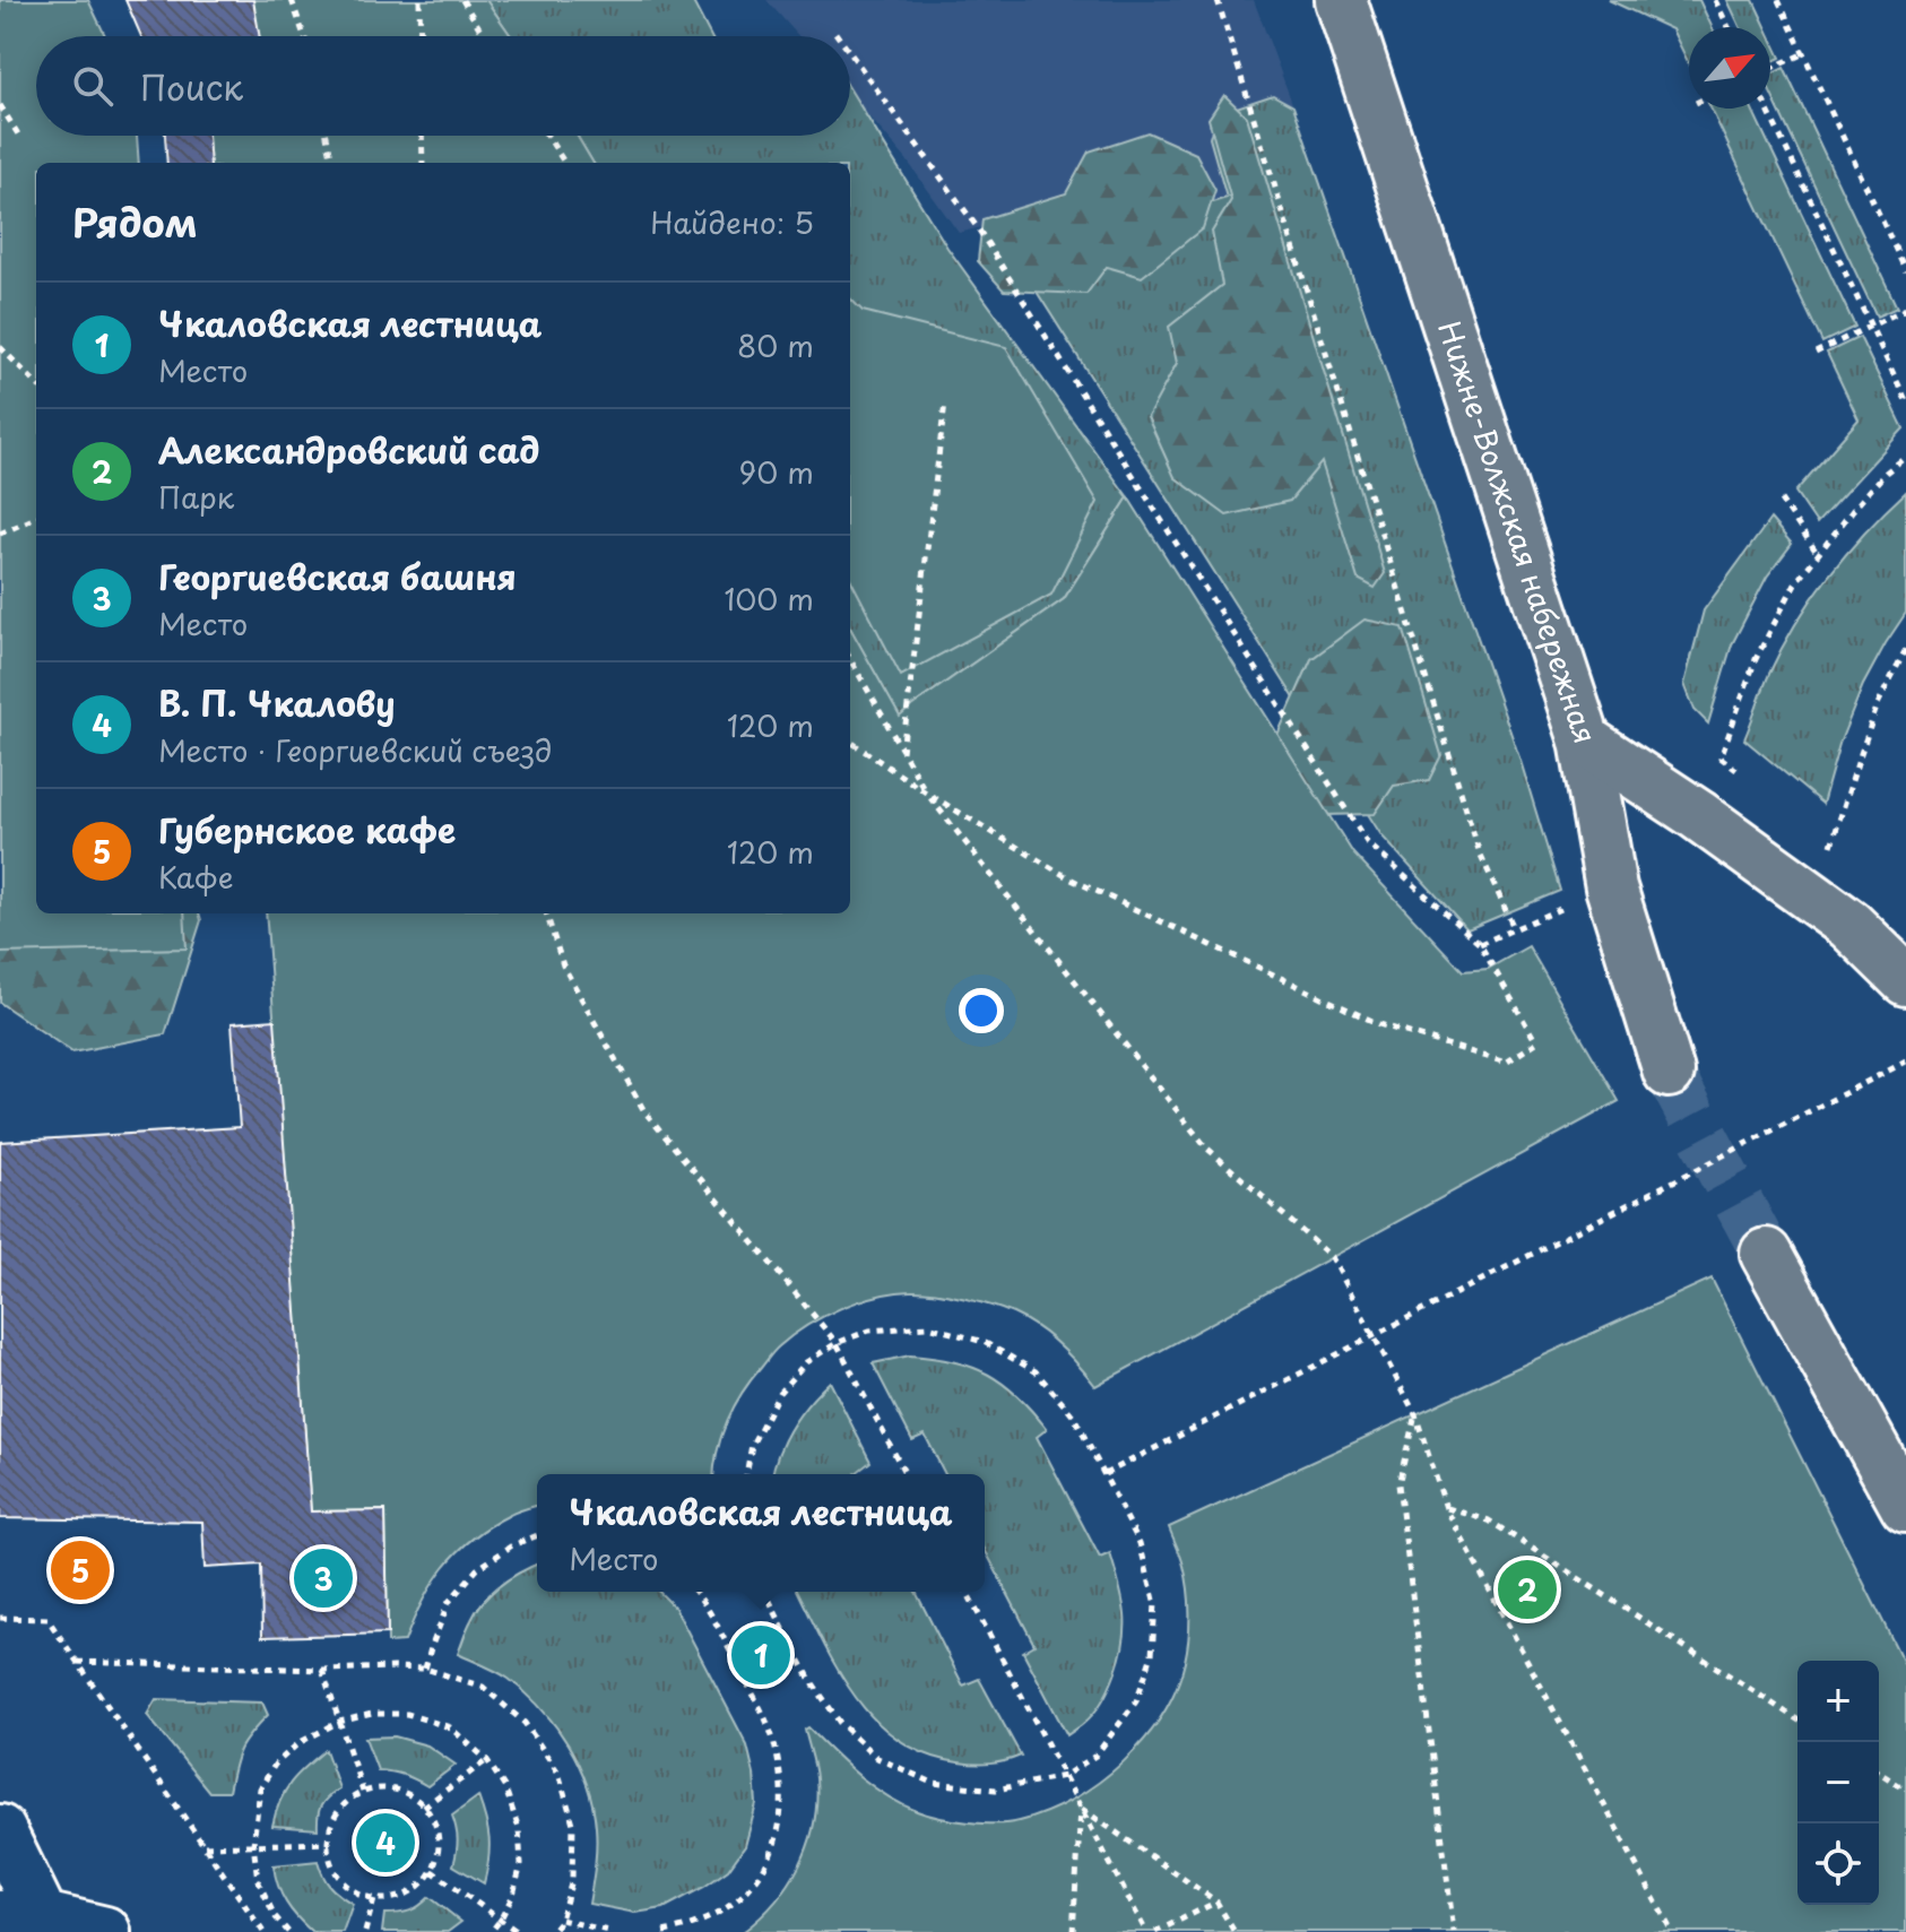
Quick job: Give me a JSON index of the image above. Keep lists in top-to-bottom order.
{
  "streets": {
    "main road": ["Нижне-Волжская набережная"]
  },
  "north": "top right",
  "page": {
    "search": "Поиск",
    "heading": ["Рядом", "Найдено: 5"],
    "list": [
      {
        "mark": "1",
        "name": "Чкаловская лестница",
        "note": "Место",
        "value": "80 m"
      },
      {
        "mark": "2",
        "name": "Александровский сад",
        "note": "Парк",
        "value": "90 m"
      },
      {
        "mark": "3",
        "name": "Георгиевская башня",
        "note": "Место",
        "value": "100 m"
      },
      {
        "mark": "4",
        "name": "В. П. Чкалову",
        "note": "Место · Георгиевский съезд",
        "value": "120 m"
      },
      {
        "mark": "5",
        "name": "Губернское кафе",
        "note": "Кафе",
        "value": "120 m"
      }
    ],
    "popup": ["Чкаловская лестница", "Место"],
    "pins": [
      "5",
      "3",
      "2",
      "1",
      "4"
    ],
    "map_buttons": ["+", "−"]
  }
}
